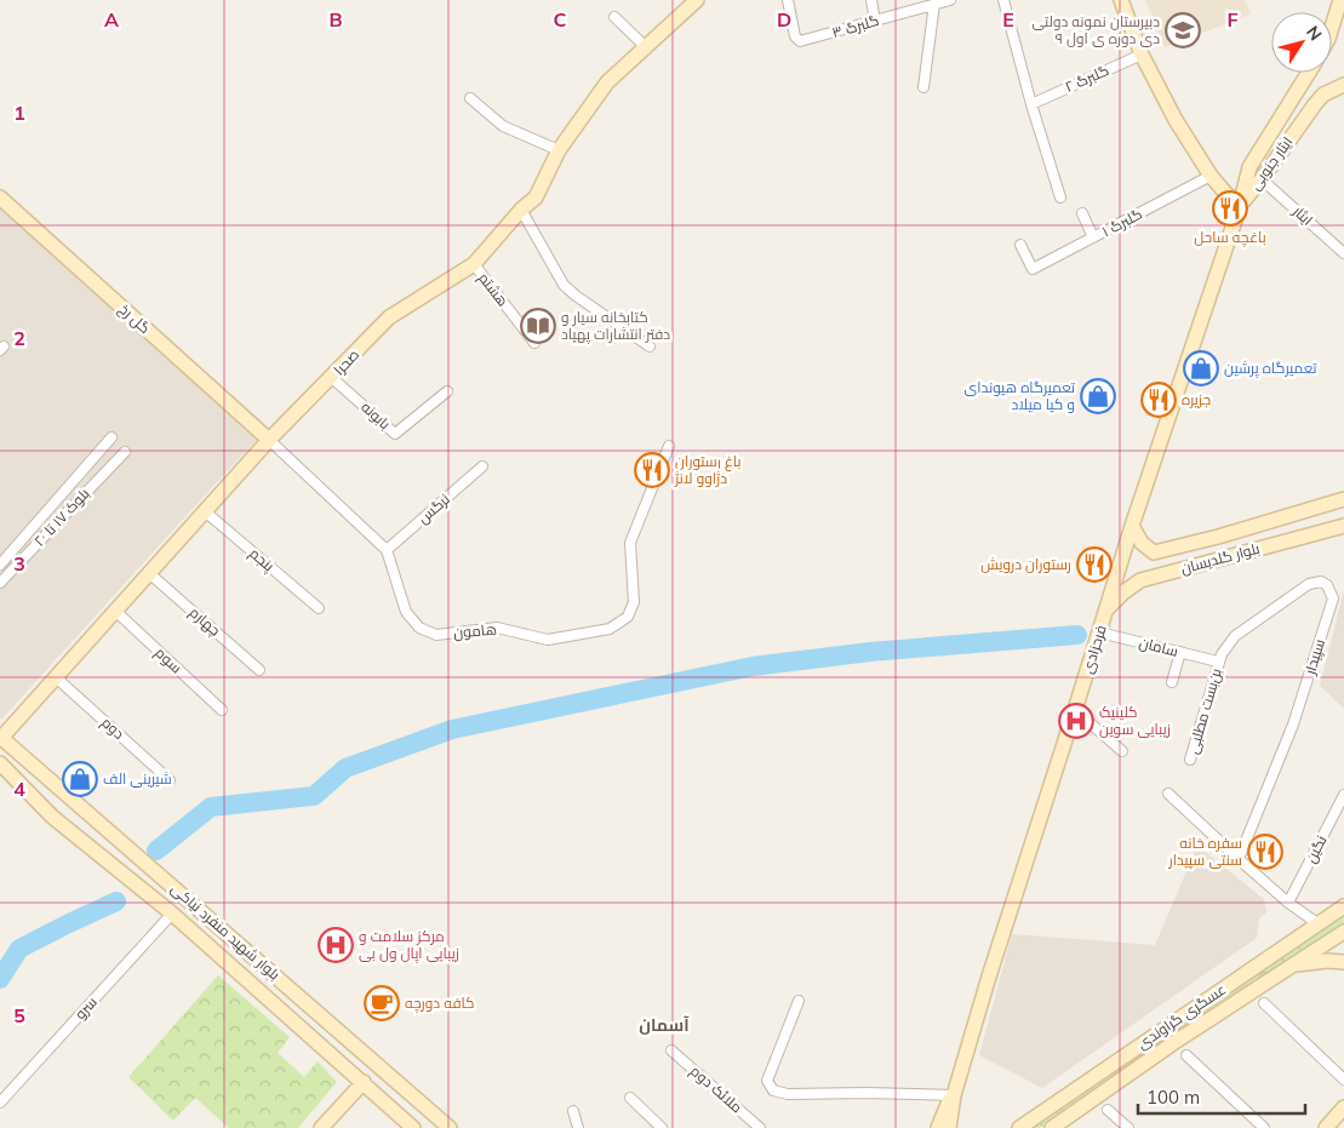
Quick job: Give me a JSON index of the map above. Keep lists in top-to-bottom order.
{
  "streets": {
    "street": [
      "گلبرگ ۳",
      "گلبرگ ۲",
      "ایثار جنوبی",
      "ایثار",
      "گلبرگ ۱",
      "هشتم",
      "گل رخ",
      "صحرا",
      "بابونه",
      "نرگس",
      "بلوک ۱۷ تا ۲۰",
      "بلوار گلدیسان",
      "پنجم",
      "چهارم",
      "هامون",
      "سامان",
      "فرحزادی",
      "سپیدار",
      "سوم",
      "بن‌بست مطلبی",
      "دوم",
      "نگین",
      "بلوار شهید منفرد نیاکی",
      "سرو",
      "عسگری گراوندی",
      "ملائک دوم"
    ]
  },
  "crossings": [
    ["ایثار جنوبی", "ایثار"],
    ["ایثار جنوبی", "فرحزادی"],
    ["هشتم", "صحرا"],
    ["گل رخ", "صحرا"],
    ["گل رخ", "هامون"],
    ["صحرا", "بابونه"],
    ["صحرا", "پنجم"],
    ["صحرا", "چهارم"],
    ["صحرا", "هامون"],
    ["صحرا", "سوم"],
    ["صحرا", "دوم"],
    ["صحرا", "بلوار شهید منفرد نیاکی"],
    ["نرگس", "هامون"],
    ["بلوار گلدیسان", "فرحزادی"],
    ["سامان", "فرحزادی"],
    ["سامان", "سپیدار"],
    ["سامان", "بن‌بست مطلبی"],
    ["سپیدار", "بن‌بست مطلبی"],
    ["بلوار شهید منفرد نیاکی", "سرو"]
  ],
  "districts": ["آسمان"],
  "places": {
    "school or university": ["دبیرستان نمونه دولتی ۹ دی دوره ی اول"],
    "restaurant": [
      "باغچه ساحل",
      "جزیره",
      "باغ رستوران دژاوو لانژ",
      "رستوران درویش",
      "سفره خانه سنتی سپیدار"
    ],
    "library": ["کتابخانه سیار و دفتر انتشارات پهپاد"],
    "shop": ["تعمیرگاه پرشین", "تعمیرگاه هیوندای و کیا میلاد", "شیرینی الف"],
    "hospital": ["کلینیک زیبایی سوین", "مرکز سلامت و زیبایی اپال ول بی"],
    "cafe": ["کافه دورچه"]
  },
  "scale_bar": "100 m",
  "north": "top right",
  "grid": {
    "columns": [
      "A",
      "B",
      "C",
      "D",
      "E",
      "F"
    ],
    "rows": [
      "1",
      "2",
      "3",
      "4",
      "5"
    ]
  }
}
